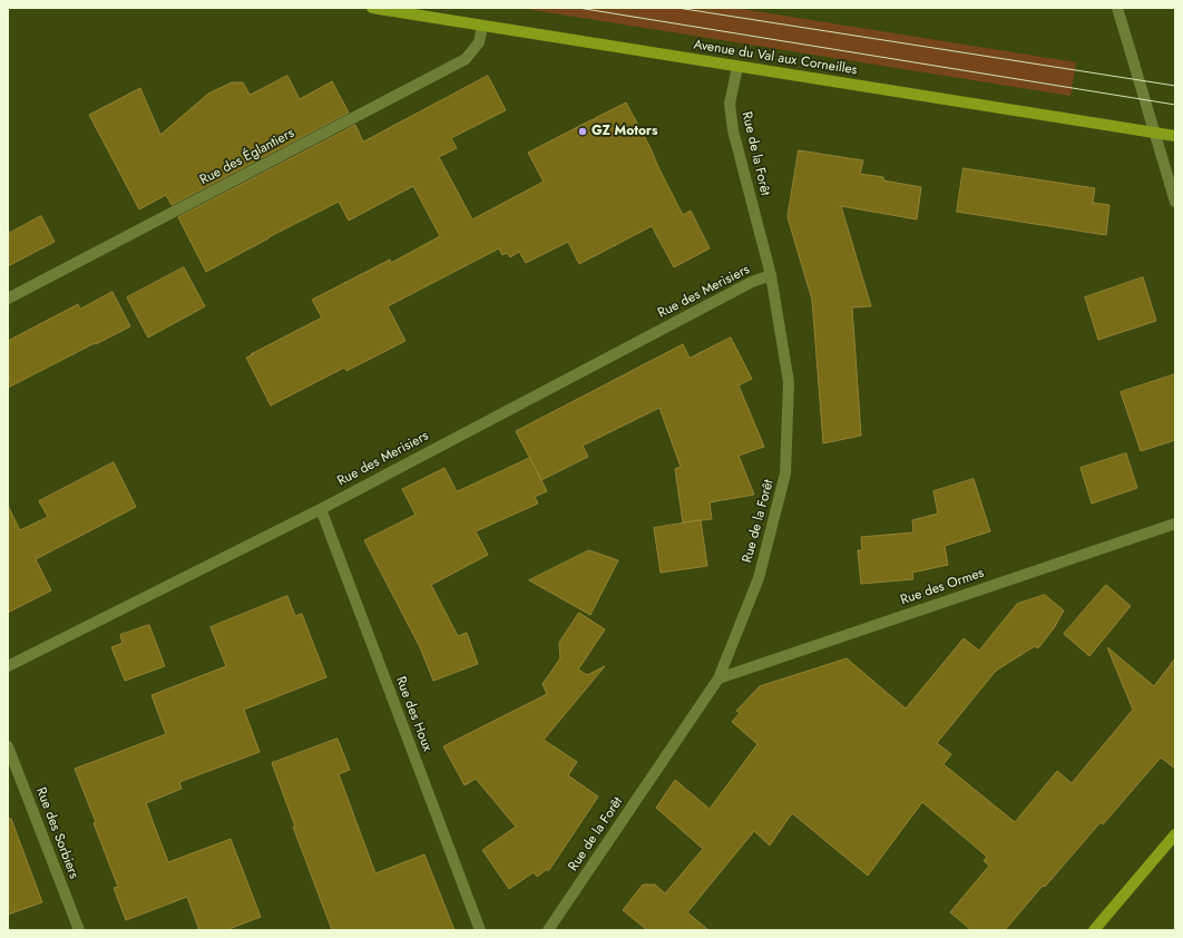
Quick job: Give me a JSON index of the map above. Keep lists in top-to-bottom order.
{
  "streets": {
    "street": [
      "Avenue du Val aux Corneilles",
      "Rue de la Forêt",
      "Rue des Églantiers",
      "Rue des Merisiers",
      "Rue des Ormes",
      "Rue des Houx",
      "Rue des Sorbiers"
    ]
  },
  "crossings": [
    ["Avenue du Val aux Corneilles", "Rue de la Forêt"],
    ["Avenue du Val aux Corneilles", "Rue des Églantiers"],
    ["Rue de la Forêt", "Rue des Merisiers"],
    ["Rue de la Forêt", "Rue des Ormes"],
    ["Rue des Merisiers", "Rue des Houx"]
  ],
  "places": ["GZ Motors"]
}
